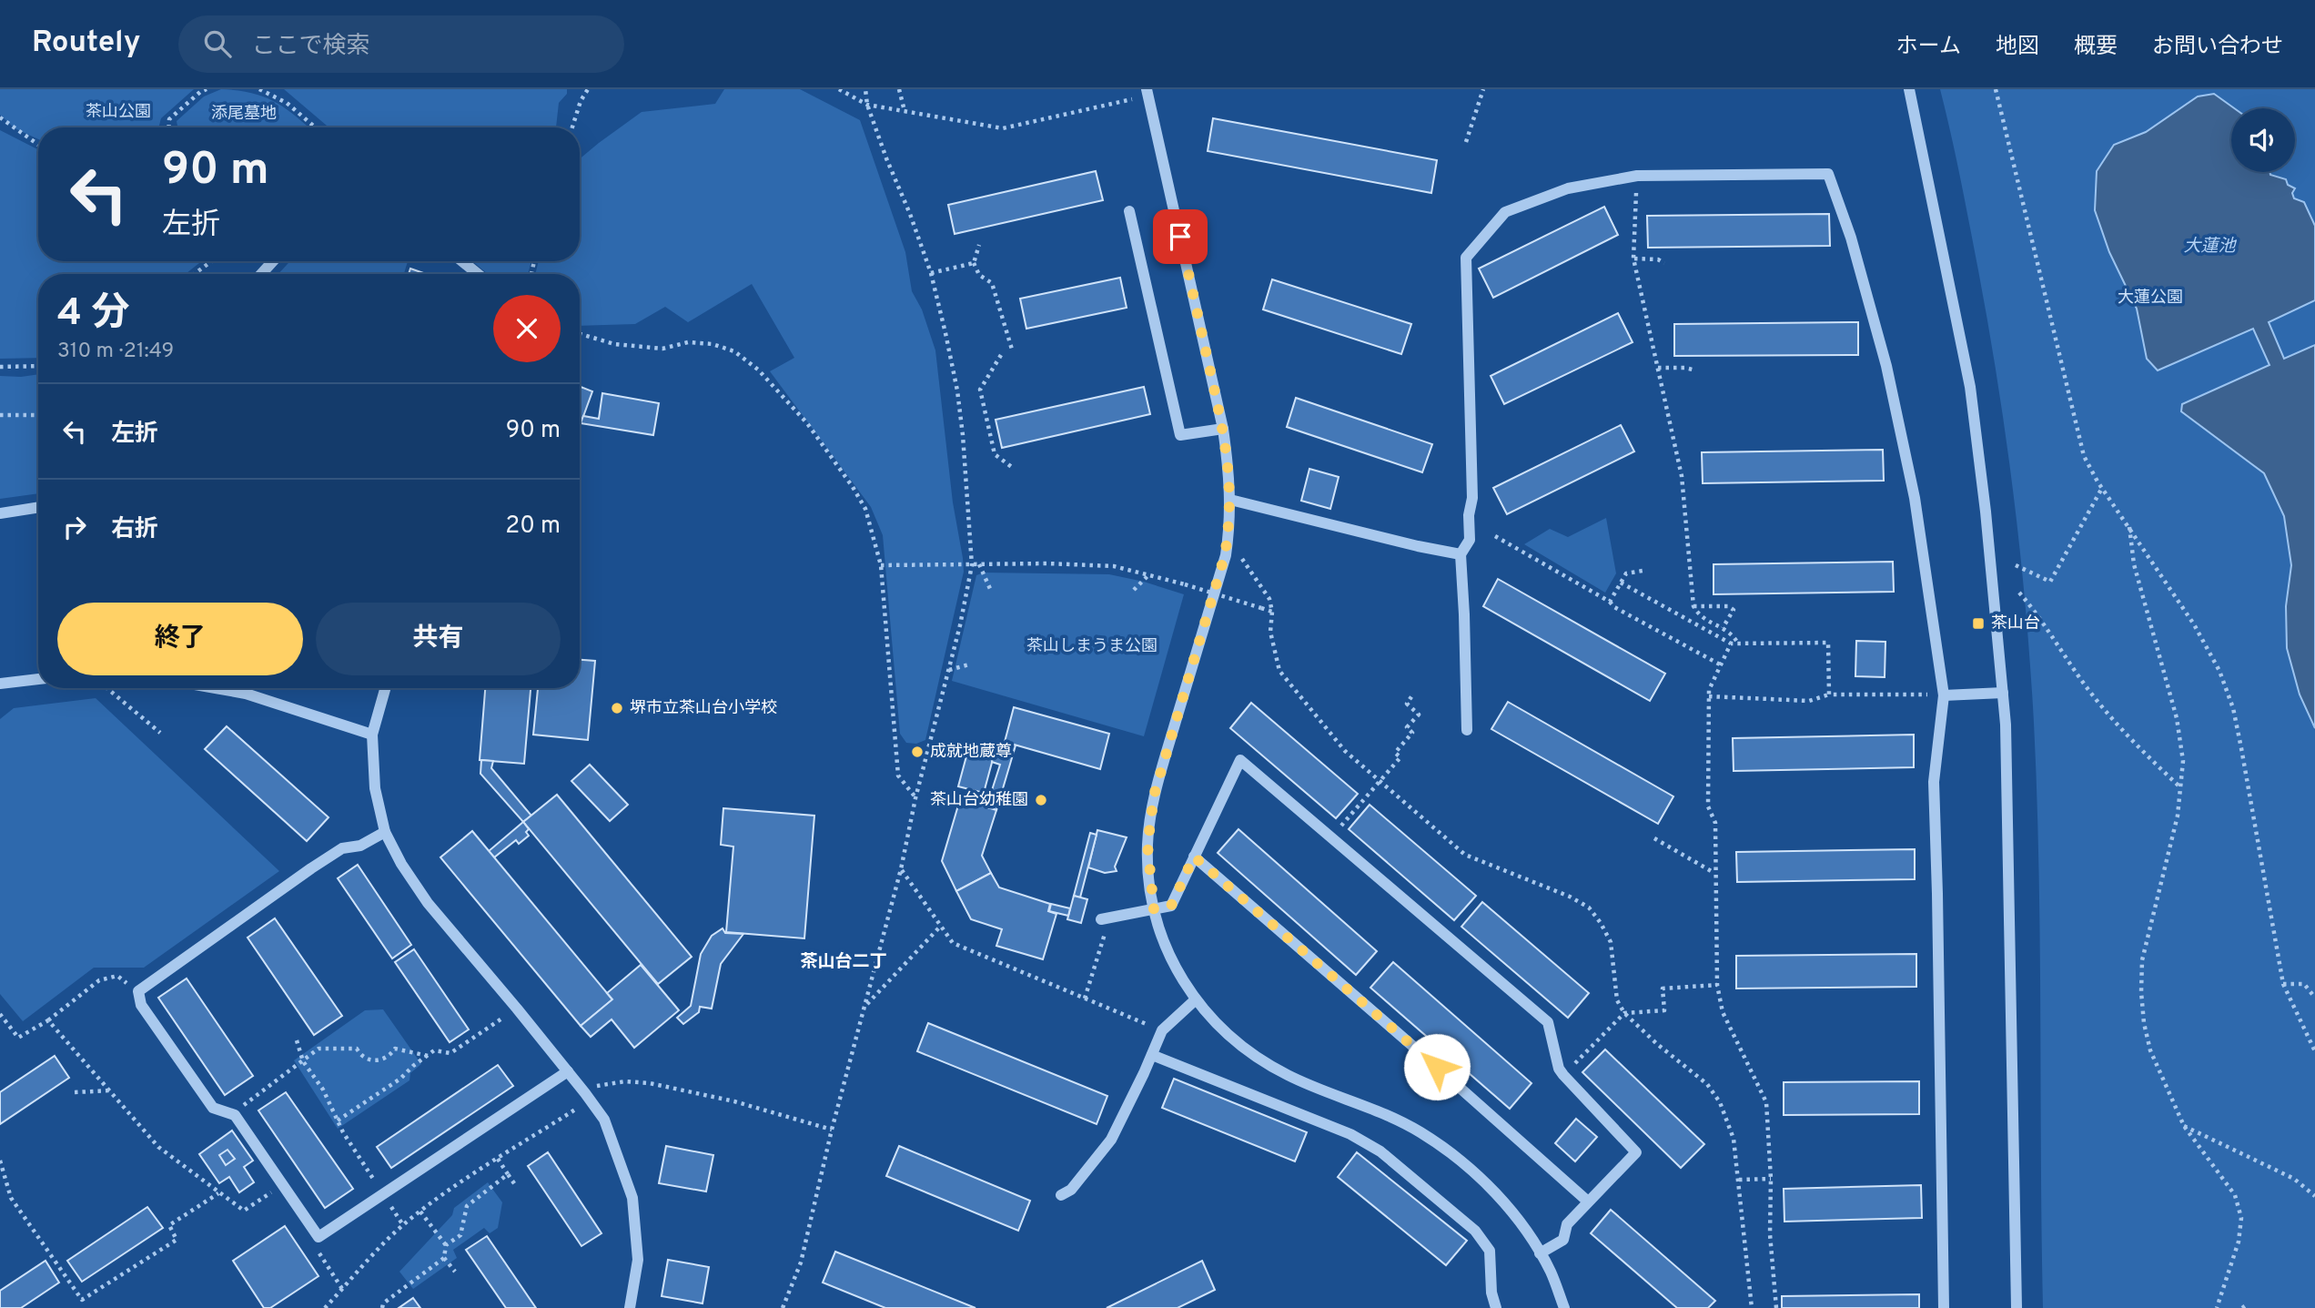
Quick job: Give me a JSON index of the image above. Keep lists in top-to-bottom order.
{
  "districts": ["茶山台二丁"],
  "water": ["大蓮池"],
  "parks": [
    "茶山公園",
    "添尾墓地",
    "大蓮公園",
    "茶山しまうま公園"
  ],
  "places": {
    "transit": ["茶山台"],
    "other": ["堺市立茶山台小学校", "成就地蔵尊", "茶山台幼稚園"]
  },
  "page": {
    "header": "Routely",
    "search": "ここで検索",
    "nav": [
      "ホーム",
      "地図",
      "概要",
      "お問い合わせ"
    ],
    "turn": ["90 m", "左折"],
    "heading": ["4 分", "310 m · 21:49"],
    "list": [
      {
        "name": "左折",
        "value": "90 m"
      },
      {
        "name": "右折",
        "value": "20 m"
      }
    ],
    "buttons": ["終了", "共有"]
  }
}
